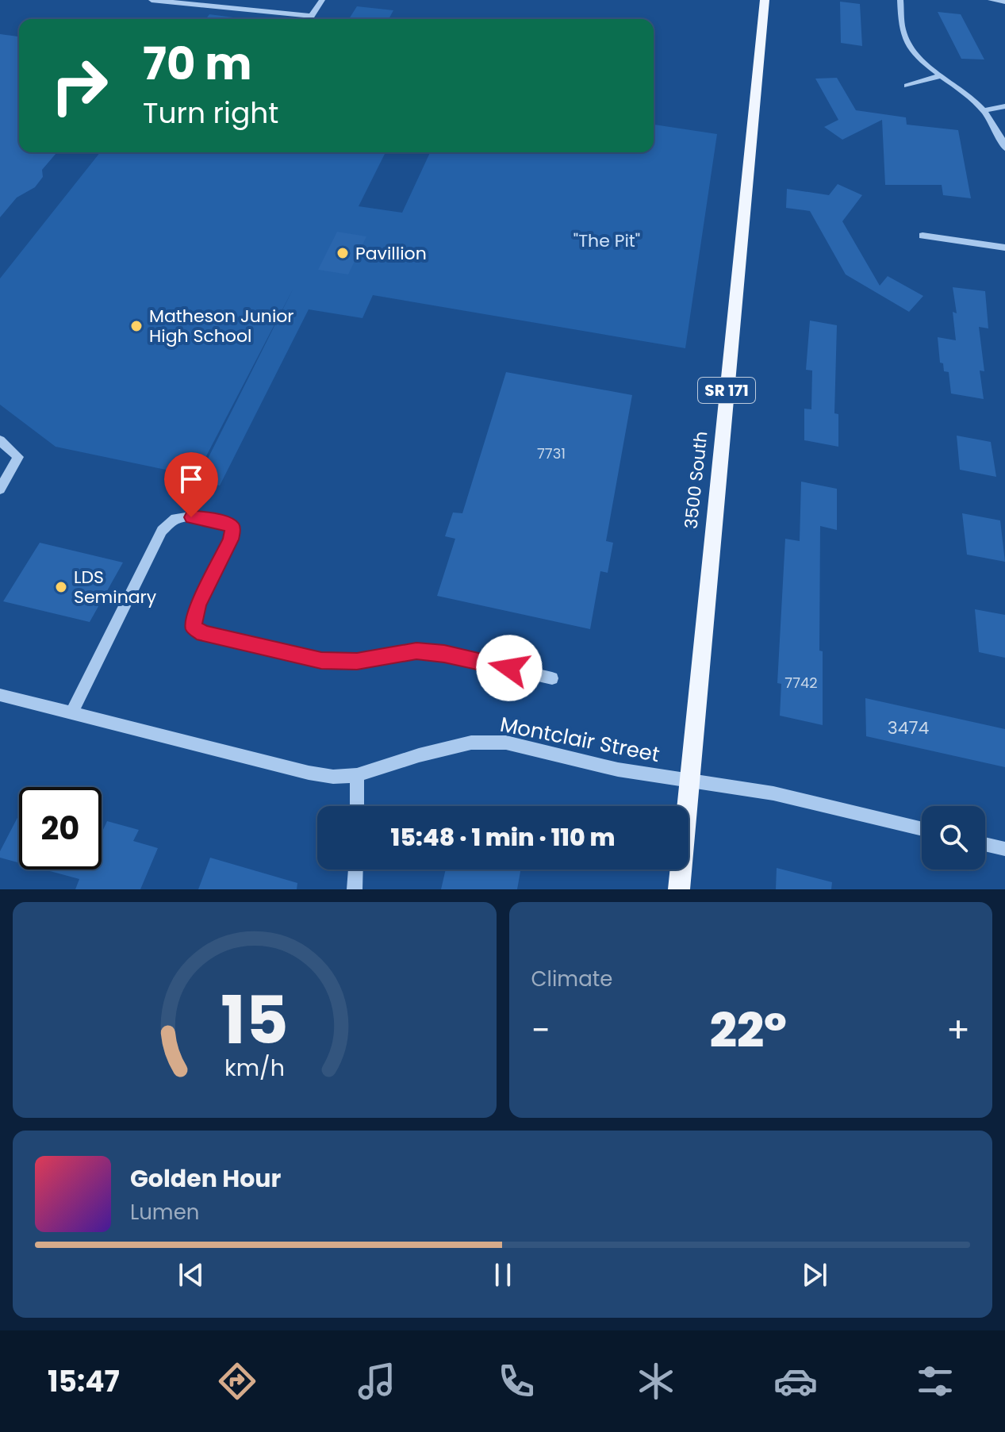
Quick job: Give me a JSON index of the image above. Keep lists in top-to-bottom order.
{
  "streets": {
    "main road": ["SR 171", "3500 South"],
    "street": ["Montclair Street"]
  },
  "crossings": [
    ["3500 South", "Montclair Street"]
  ],
  "parks": ["\"The Pit\""],
  "places": ["Pavillion", "Matheson Junior High School", "LDS Seminary"],
  "house_numbers": ["7731", "7742", "3474"],
  "page": {
    "turn": ["70 m", "Turn right"],
    "limit": "20",
    "trip": "15:48 · 1 min · 110 m",
    "tile": "Climate",
    "heat": ["−", "22°", "+"],
    "song": ["Golden Hour", "Lumen"],
    "tabs": "15:47",
    "gauge": ["15", "km/h"]
  }
}
